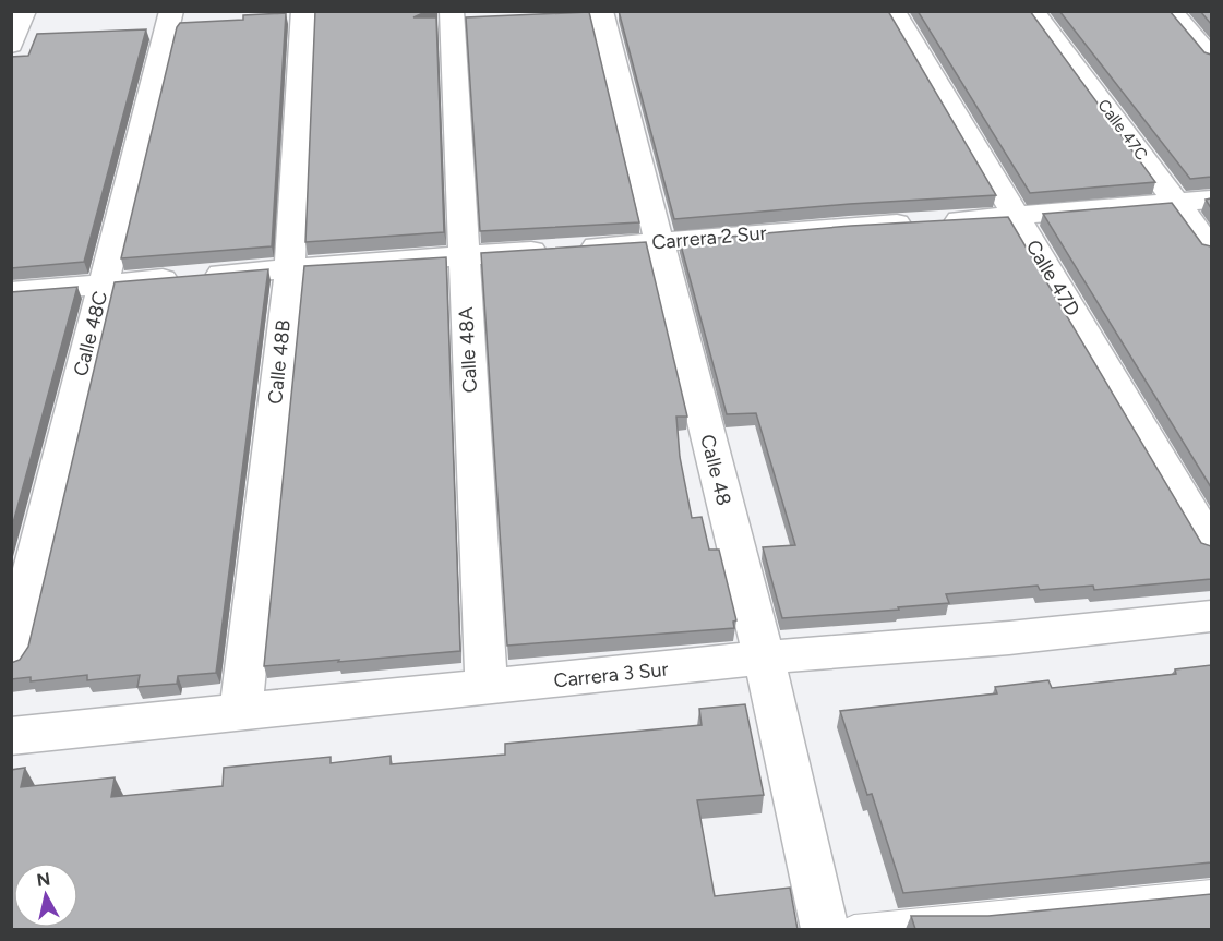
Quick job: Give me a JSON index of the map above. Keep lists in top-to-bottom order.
{
  "streets": {
    "street": [
      "Calle 47C",
      "Carrera 2 Sur",
      "Calle 47D",
      "Calle 48C",
      "Calle 48A",
      "Calle 48B",
      "Calle 48",
      "Carrera 3 Sur"
    ]
  },
  "crossings": [
    ["Calle 47C", "Carrera 2 Sur"],
    ["Carrera 2 Sur", "Calle 47D"],
    ["Carrera 2 Sur", "Calle 48C"],
    ["Carrera 2 Sur", "Calle 48A"],
    ["Carrera 2 Sur", "Calle 48B"],
    ["Carrera 2 Sur", "Calle 48"],
    ["Calle 48A", "Carrera 3 Sur"],
    ["Calle 48B", "Carrera 3 Sur"],
    ["Calle 48", "Carrera 3 Sur"]
  ],
  "north": "top"
}
